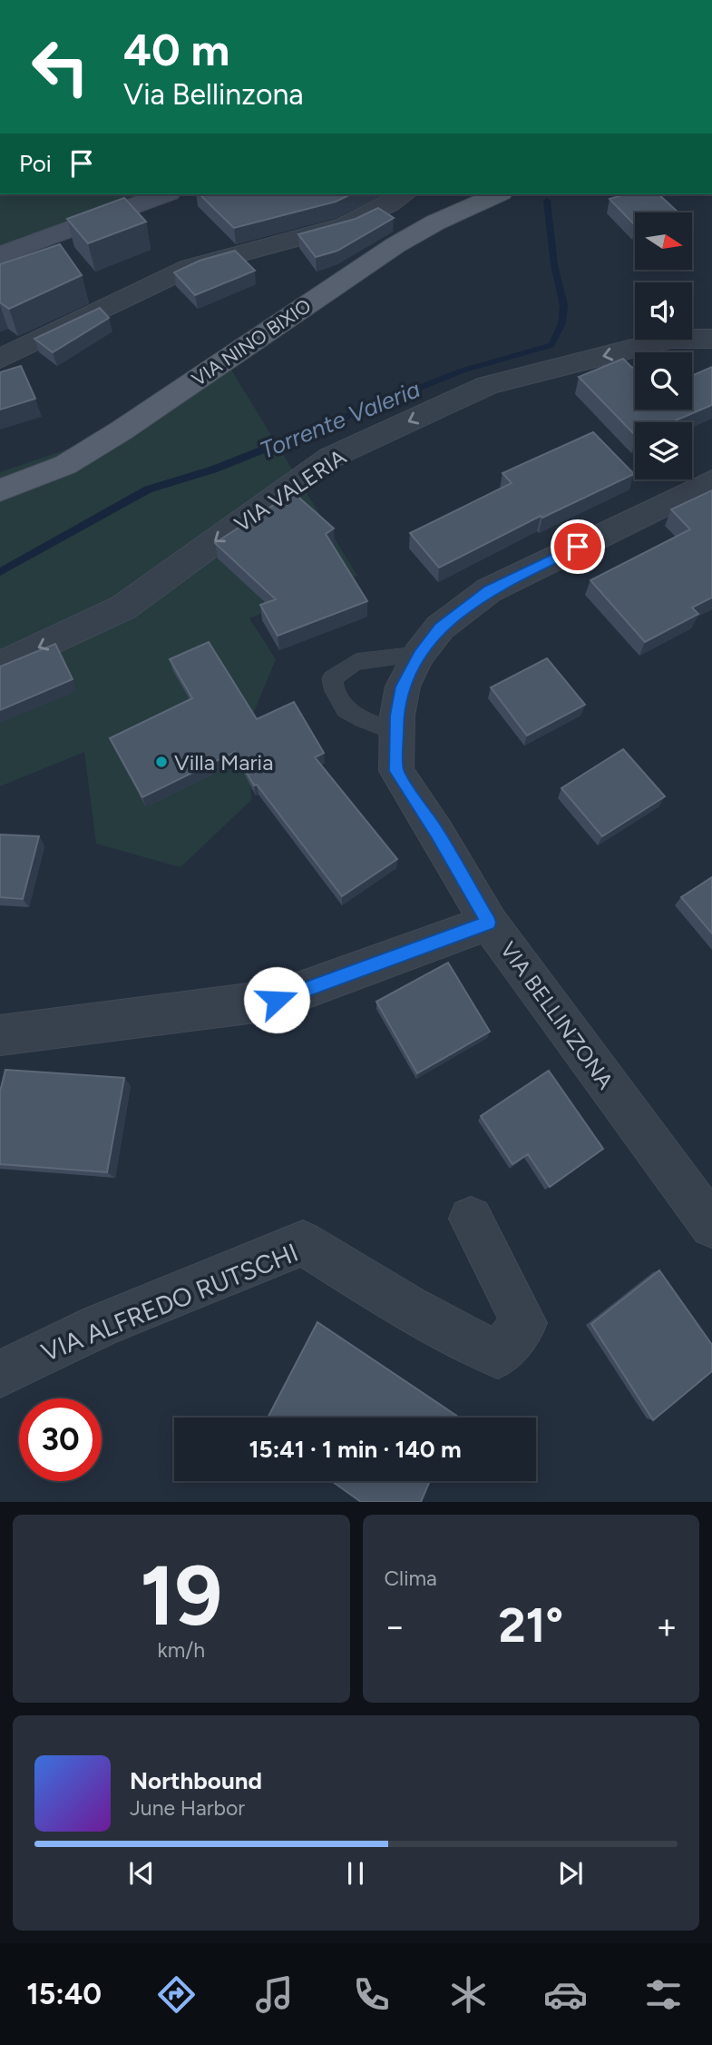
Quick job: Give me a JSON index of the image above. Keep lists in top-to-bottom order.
{
  "streets": {
    "main road": ["VIA NINO BIXIO"],
    "street": ["VIA VALERIA", "VIA BELLINZONA", "VIA ALFREDO RUTSCHI"]
  },
  "water": ["Torrente Valeria"],
  "places": ["Villa Maria"],
  "north": "right",
  "page": {
    "turn": ["40 m", "Via Bellinzona"],
    "then": "Poi",
    "limit": "30",
    "trip": "15:41 · 1 min · 140 m",
    "tile": [
      ["19", "km/h"],
      "Clima"
    ],
    "heat": ["−", "21°", "+"],
    "song": ["Northbound", "June Harbor"],
    "tabs": "15:40"
  }
}
